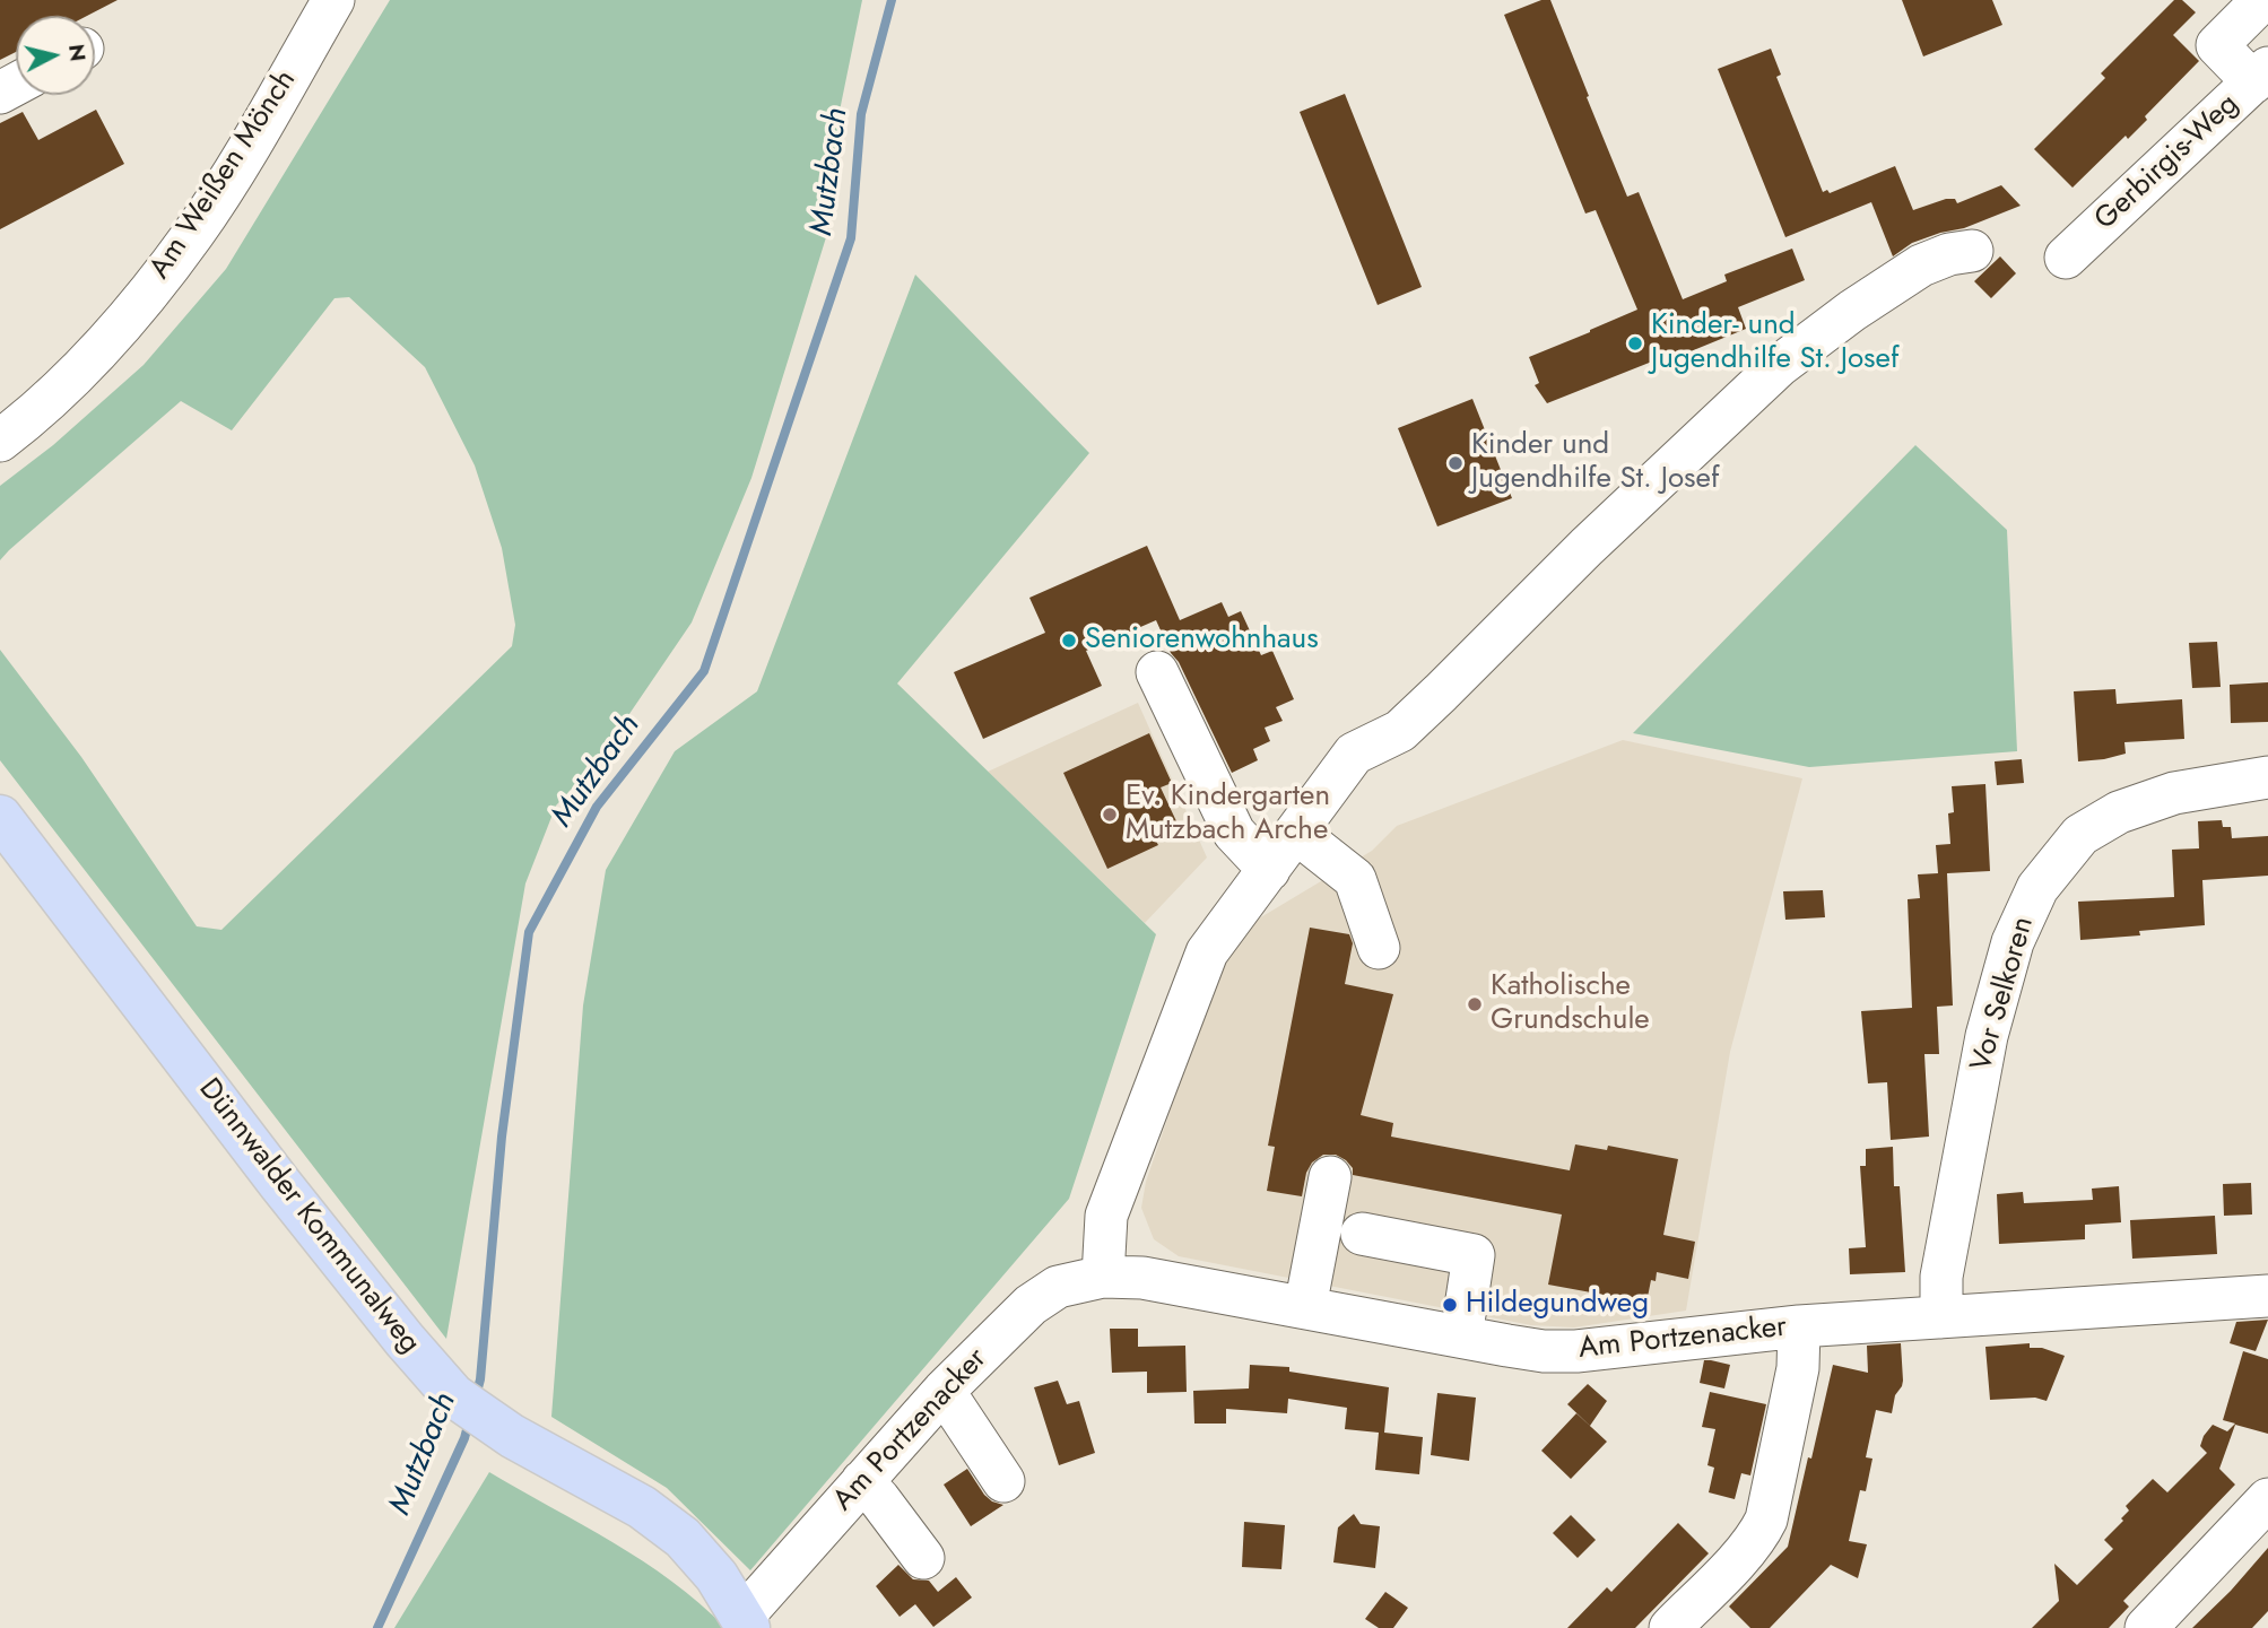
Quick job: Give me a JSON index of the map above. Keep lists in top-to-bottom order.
{
  "streets": {
    "main road": ["Dünnwalder Kommunalweg"],
    "street": [
      "Gerbirgis-Weg",
      "Am Weißen Mönch",
      "Vor Selkoren",
      "Am Portzenacker"
    ]
  },
  "crossings": [
    ["Vor Selkoren", "Am Portzenacker"],
    ["Dünnwalder Kommunalweg", "Am Portzenacker"]
  ],
  "water": ["Mutzbach"],
  "places": [
    "Kinder- und Jugendhilfe St. Josef",
    "Kinder und Jugendhilfe St. Josef",
    "Seniorenwohnhaus",
    "Ev. Kindergarten Mutzbach Arche",
    "Katholische Grundschule",
    "Hildegundweg"
  ],
  "north": "right"
}
